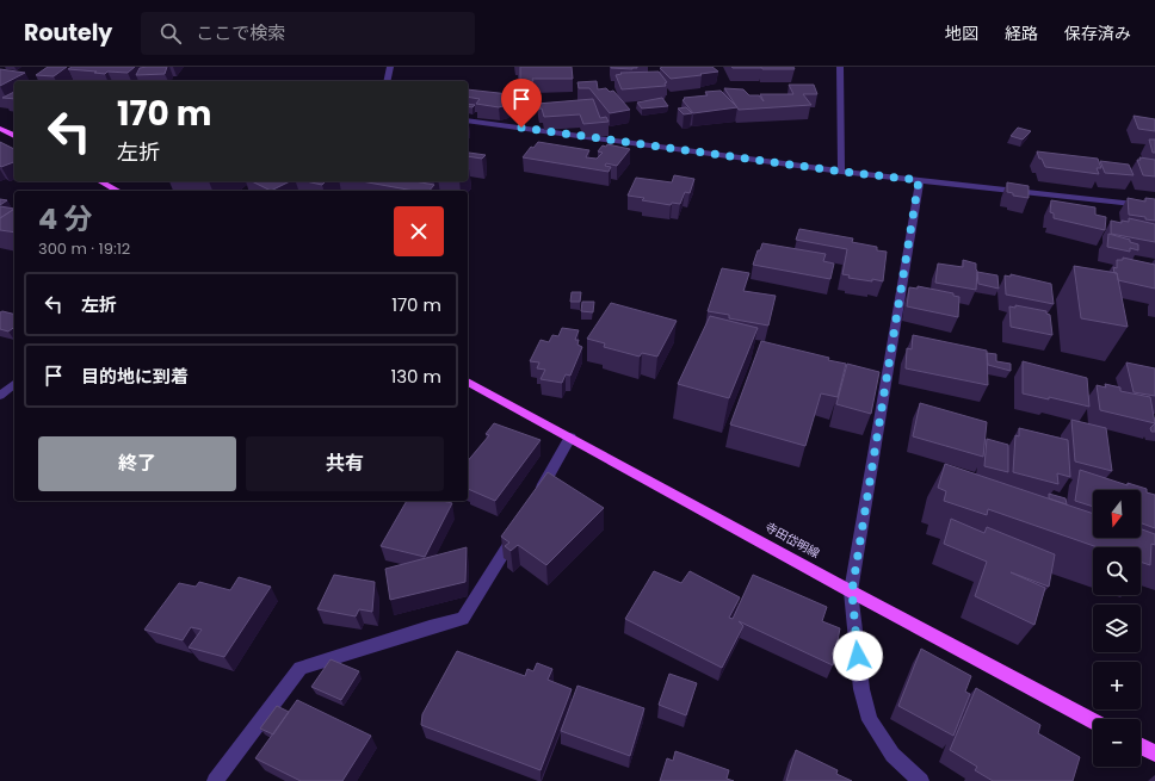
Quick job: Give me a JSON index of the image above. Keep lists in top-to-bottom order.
{
  "streets": {
    "main road": ["寺田岱明線"]
  },
  "north": "bottom",
  "page": {
    "header": "Routely",
    "search": "ここで検索",
    "nav": ["地図", "経路", "保存済み"],
    "turn": ["170 m", "左折"],
    "heading": ["4 分", "300 m · 19:12"],
    "list": [
      {
        "name": "左折",
        "value": "170 m"
      },
      {
        "name": "目的地に到着",
        "value": "130 m"
      }
    ],
    "buttons": ["終了", "共有"],
    "map_buttons": ["+", "−"]
  }
}
